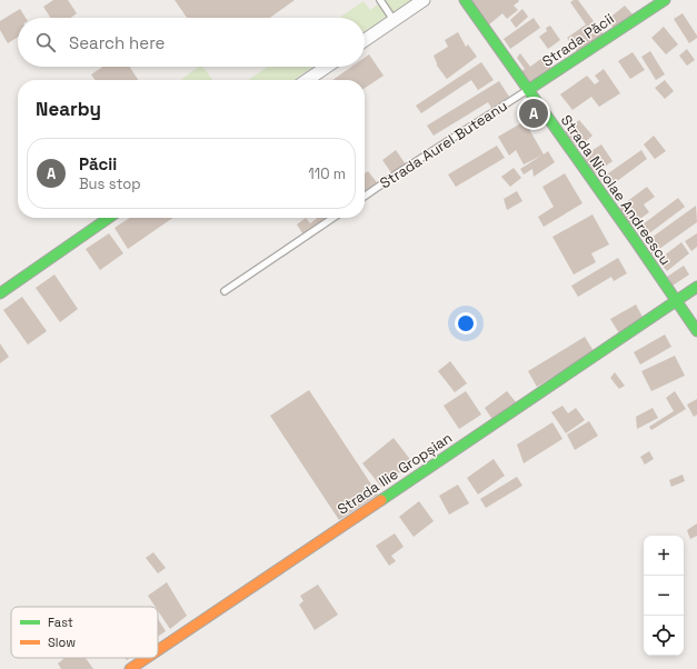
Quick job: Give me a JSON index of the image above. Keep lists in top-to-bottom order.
{
  "streets": {
    "street": ["Strada Păcii", "Strada Nicolae Andreescu", "Strada Ilie Gropșian"],
    "lane": ["Strada Aurel Buteanu"]
  },
  "crossings": [
    ["Strada Păcii", "Strada Aurel Buteanu"],
    ["Strada Păcii", "Strada Nicolae Andreescu"],
    ["Strada Aurel Buteanu", "Strada Nicolae Andreescu"],
    ["Strada Nicolae Andreescu", "Strada Ilie Gropșian"]
  ],
  "legend": ["Fast", "Slow"],
  "page": {
    "search": "Search here",
    "heading": "Nearby",
    "pins": "A",
    "list": [
      {
        "mark": "A",
        "name": "Păcii",
        "note": "Bus stop",
        "value": "110 m"
      }
    ],
    "map_buttons": ["+", "−"]
  }
}
